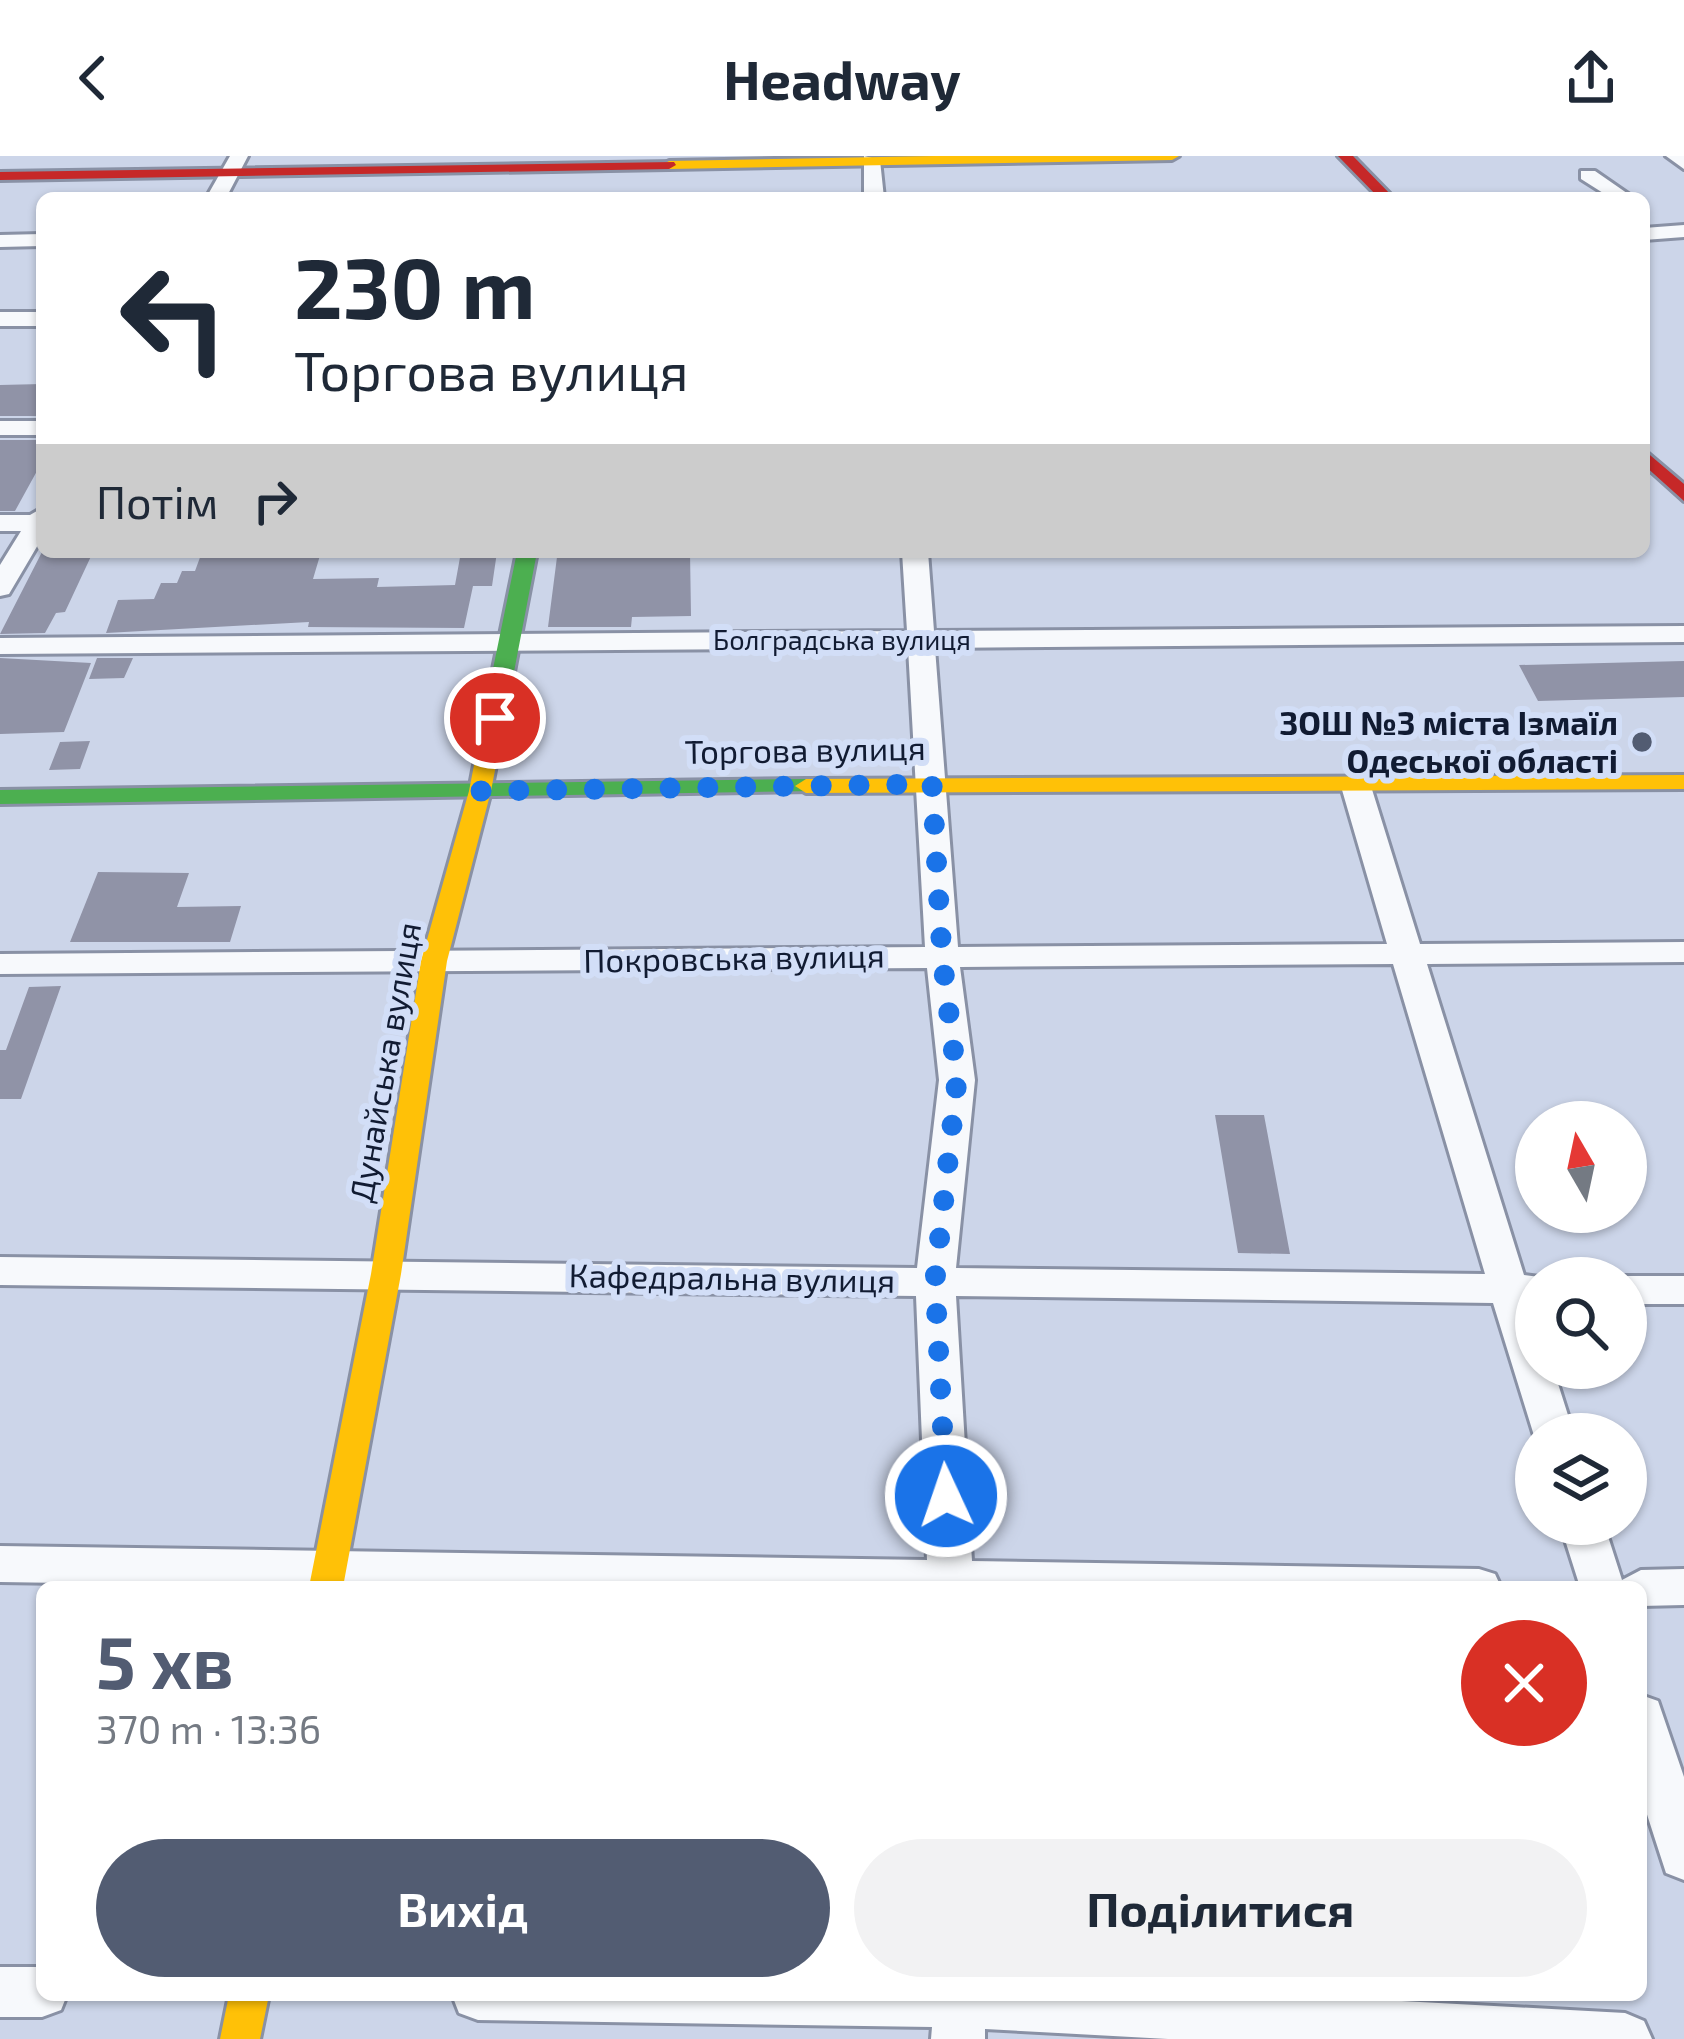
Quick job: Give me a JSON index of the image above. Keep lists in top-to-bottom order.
{
  "streets": {
    "main road": ["Торгова вулиця", "Дунайська вулиця"],
    "street": ["Болградська вулиця", "Покровська вулиця", "Кафедральна вулиця"]
  },
  "crossings": [
    ["Болградська вулиця", "Дунайська вулиця"],
    ["Торгова вулиця", "Дунайська вулиця"],
    ["Покровська вулиця", "Дунайська вулиця"],
    ["Дунайська вулиця", "Кафедральна вулиця"]
  ],
  "places": ["ЗОШ №3 міста Ізмаїл Одеської області"],
  "north": "top",
  "page": {
    "header": "Headway",
    "turn": ["230 m", "Торгова вулиця"],
    "then": "Потім",
    "heading": ["5 хв", "370 m · 13:36"],
    "buttons": ["Вихід", "Поділитися"]
  }
}
